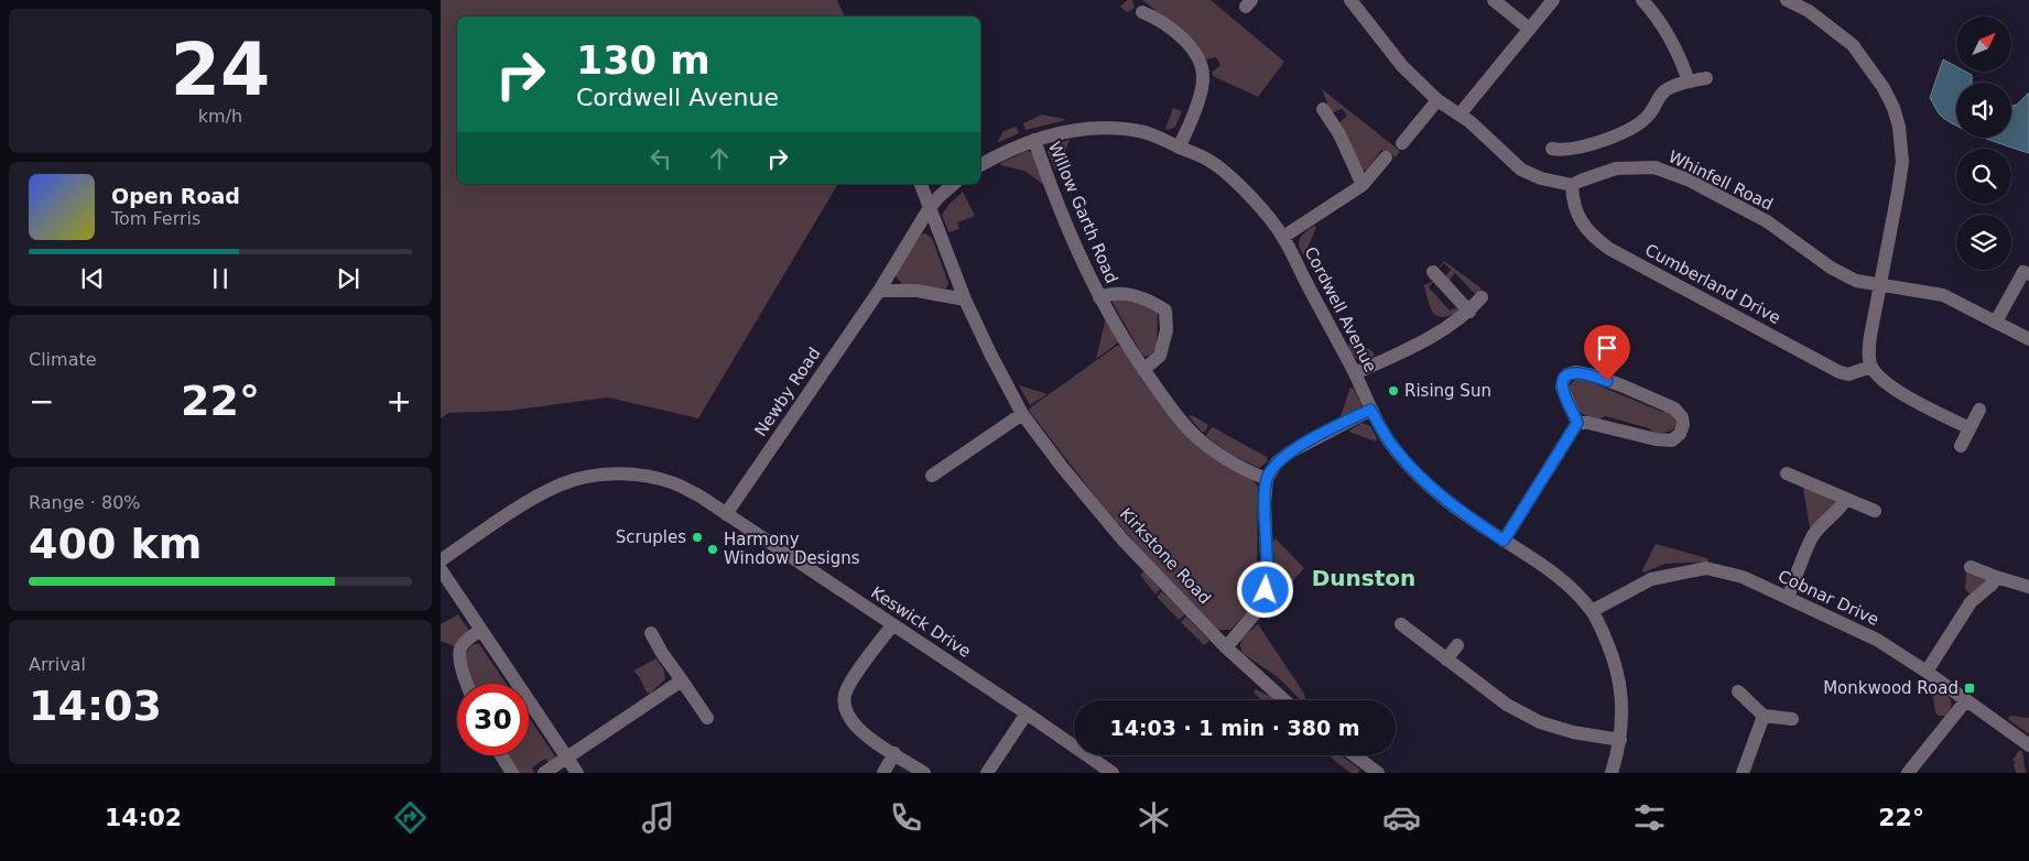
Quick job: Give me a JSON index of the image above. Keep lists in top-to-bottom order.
{
  "streets": {
    "street": [
      "Whinfell Road",
      "Willow Garth Road",
      "Cumberland Drive",
      "Cordwell Avenue",
      "Newby Road",
      "Kirkstone Road",
      "Cobnar Drive",
      "Keswick Drive"
    ]
  },
  "crossings": [
    ["Whinfell Road", "Cumberland Drive"],
    ["Willow Garth Road", "Cordwell Avenue"],
    ["Cordwell Avenue", "Cobnar Drive"],
    ["Newby Road", "Kirkstone Road"],
    ["Newby Road", "Keswick Drive"]
  ],
  "districts": ["Dunston"],
  "places": {
    "other": ["Rising Sun", "Scruples", "Harmony Window Designs"],
    "transit": ["Monkwood Road"]
  },
  "north": "top right",
  "page": {
    "tile": [
      ["24", "km/h"],
      "Climate",
      ["Range · 80%", "400 km"],
      ["Arrival", "14:03"]
    ],
    "turn": ["130 m", "Cordwell Avenue"],
    "song": ["Open Road", "Tom Ferris"],
    "heat": ["−", "22°", "+"],
    "limit": "30",
    "trip": "14:03 · 1 min · 380 m",
    "tabs": ["14:02", "22°"]
  }
}
